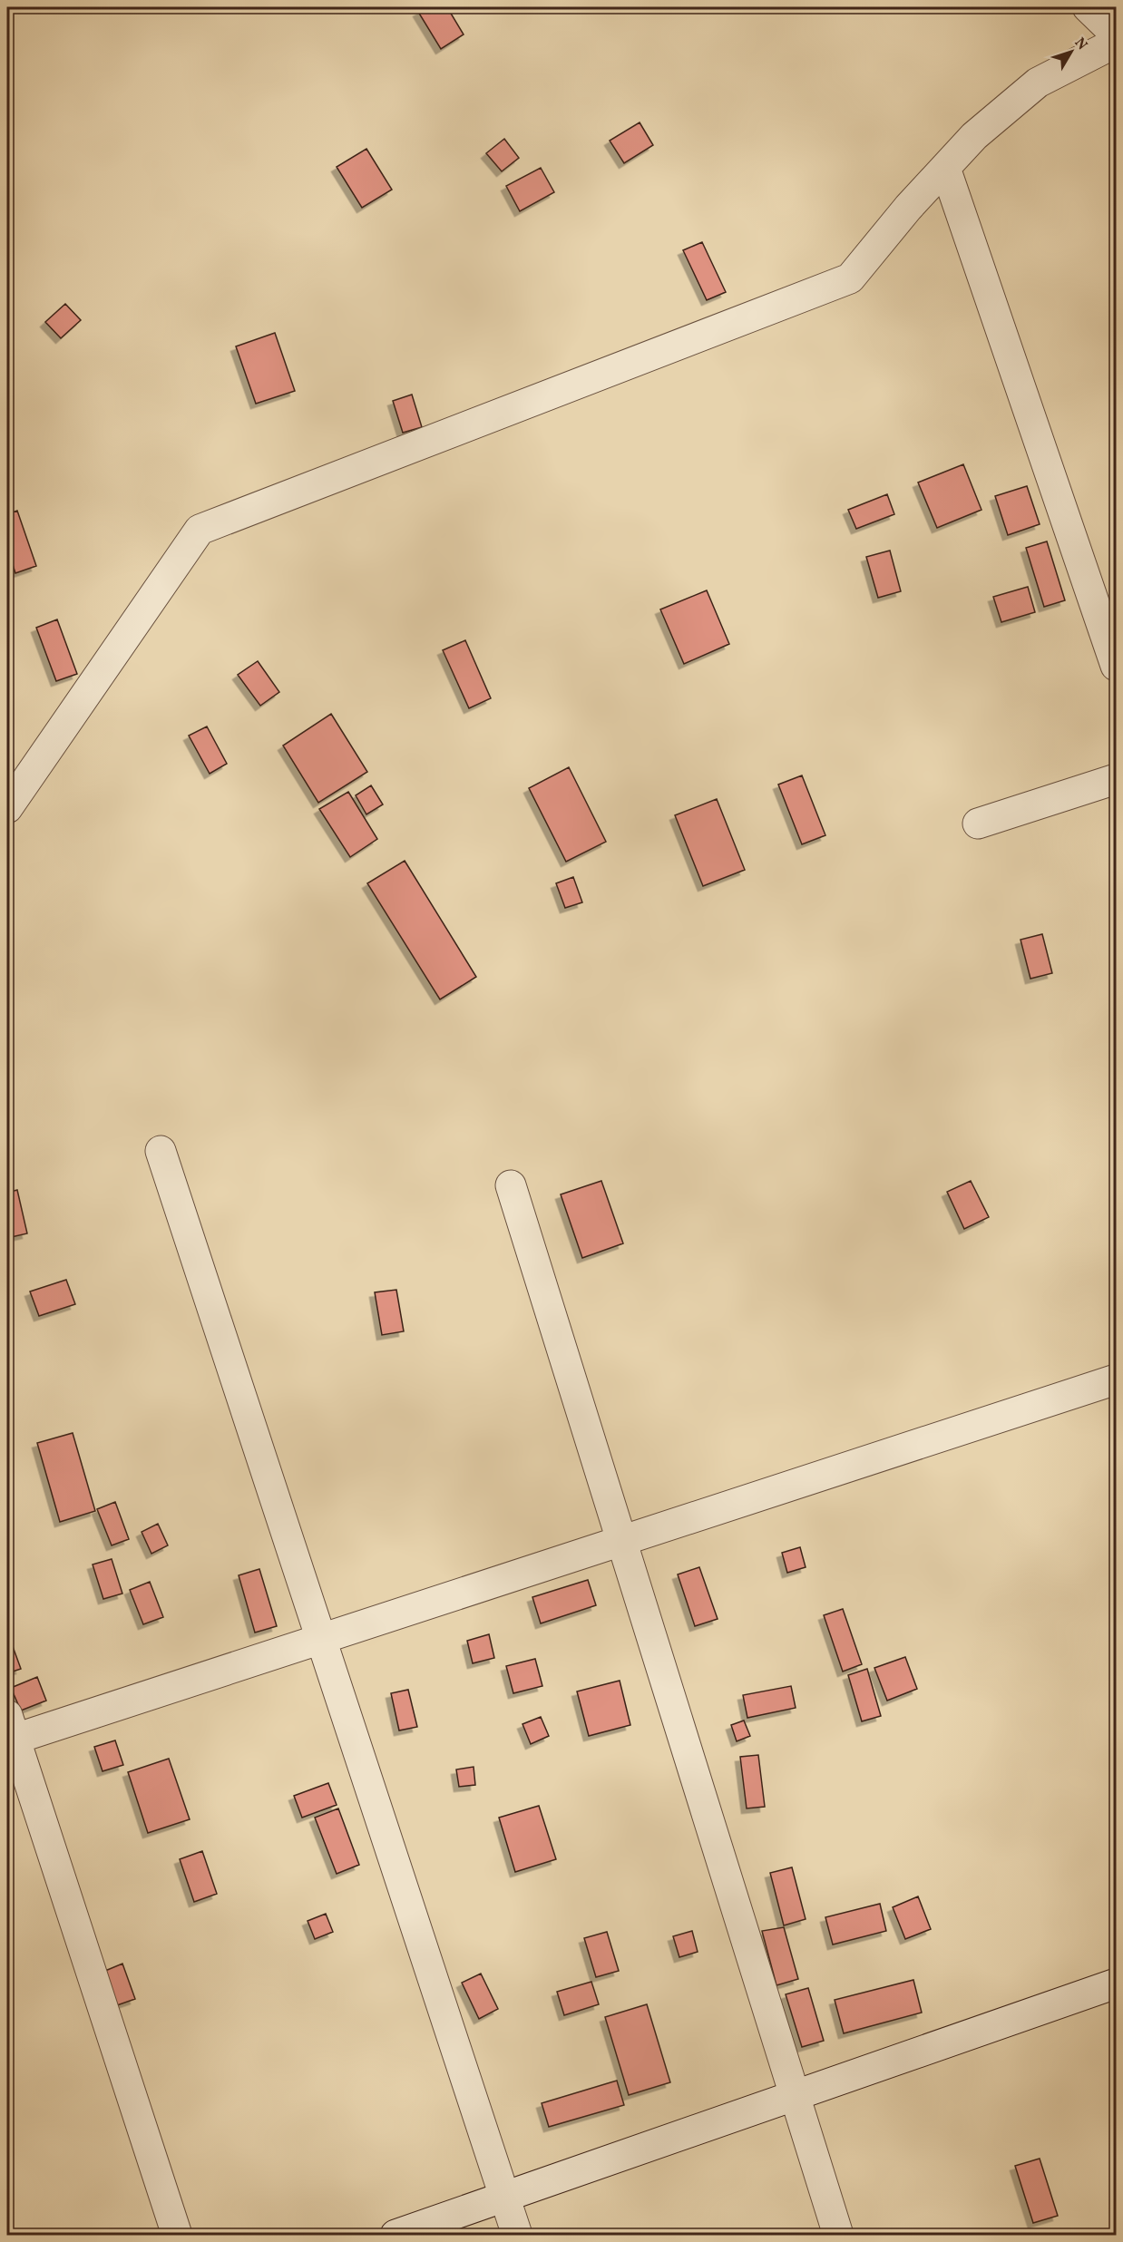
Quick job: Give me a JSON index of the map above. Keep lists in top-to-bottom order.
{
  "north": "top right"
}
